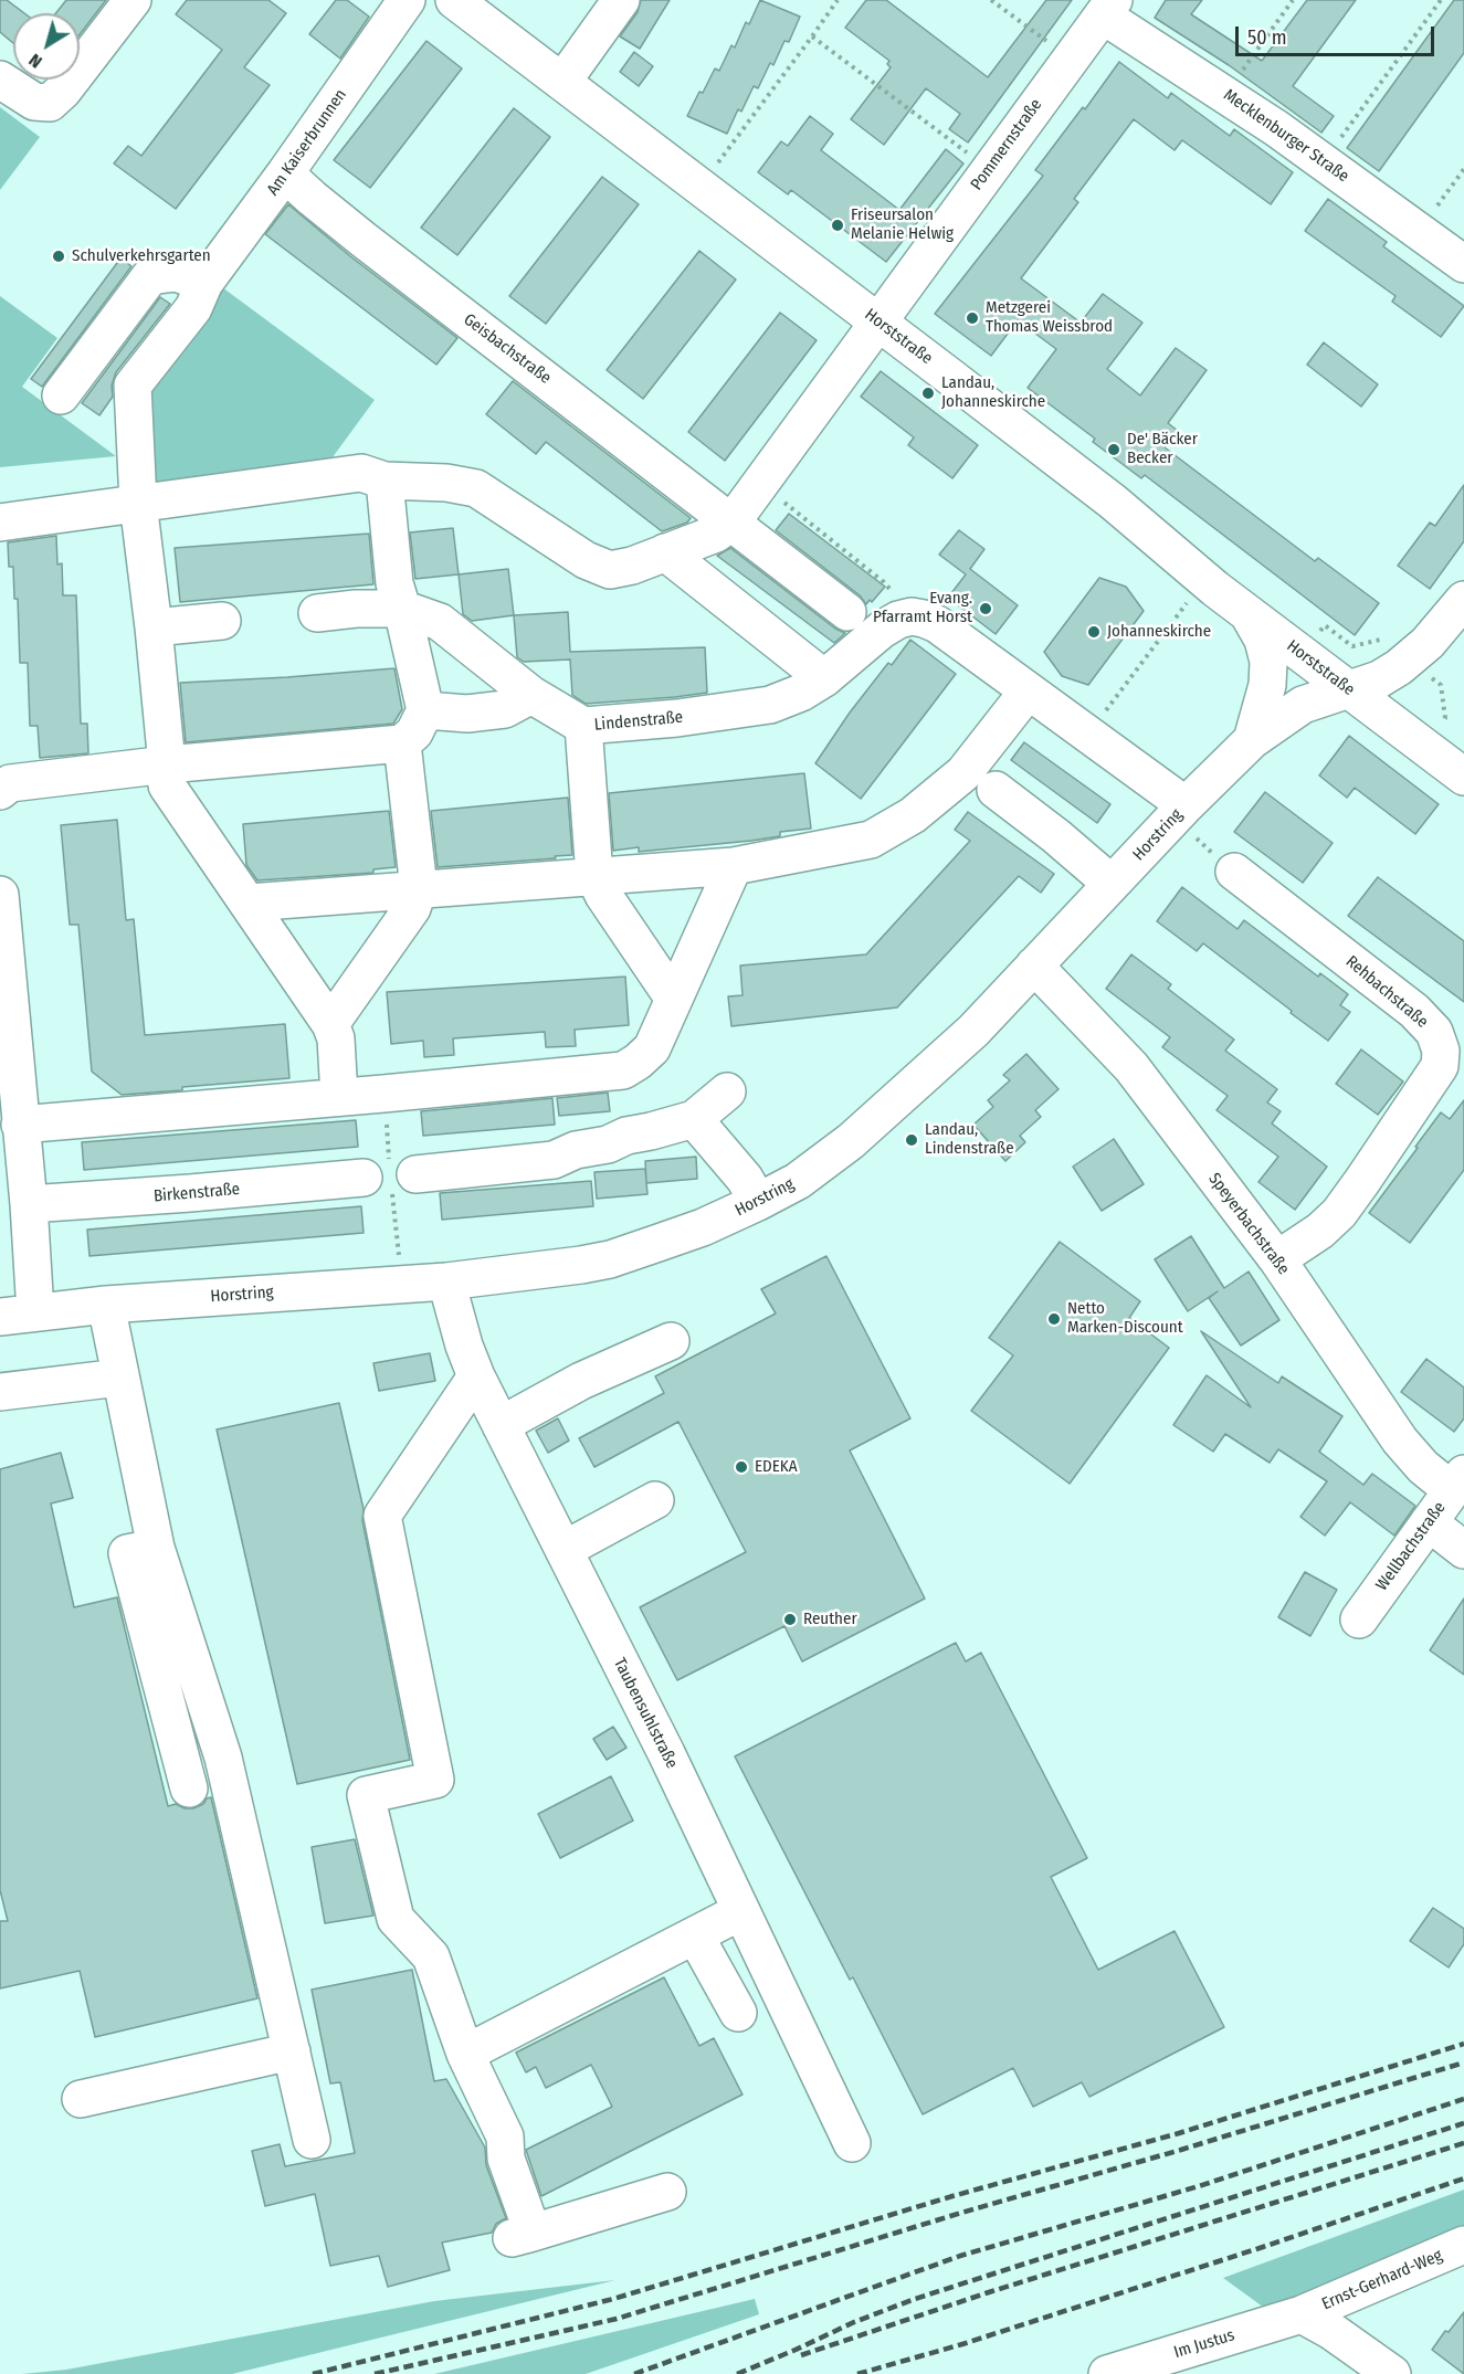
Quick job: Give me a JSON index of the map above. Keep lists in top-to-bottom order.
{
  "streets": {
    "street": [
      "Mecklenburger Straße",
      "Am Kaiserbrunnen",
      "Pommernstraße",
      "Horststraße",
      "Geisbachstraße",
      "Lindenstraße",
      "Horstring",
      "Rehbachstraße",
      "Birkenstraße",
      "Speyerbachstraße",
      "Wellbachstraße",
      "Taubensuhlstraße",
      "Ernst-Gerhard-Weg",
      "Im Justus"
    ]
  },
  "crossings": [
    ["Mecklenburger Straße", "Pommernstraße"],
    ["Am Kaiserbrunnen", "Geisbachstraße"],
    ["Pommernstraße", "Horststraße"],
    ["Horststraße", "Horstring"],
    ["Horstring", "Speyerbachstraße"],
    ["Horstring", "Taubensuhlstraße"],
    ["Rehbachstraße", "Speyerbachstraße"],
    ["Speyerbachstraße", "Wellbachstraße"],
    ["Ernst-Gerhard-Weg", "Im Justus"]
  ],
  "places": [
    "Friseursalon Melanie Helwig",
    "Schulverkehrsgarten",
    "Metzgerei Thomas Weissbrod",
    "Landau, Johanneskirche",
    "De' Bäcker Becker",
    "Evang. Pfarramt Horst",
    "Johanneskirche",
    "Landau, Lindenstraße",
    "Netto Marken-Discount",
    "EDEKA",
    "Reuther"
  ],
  "scale_bar": "50 m",
  "north": "bottom left"
}
